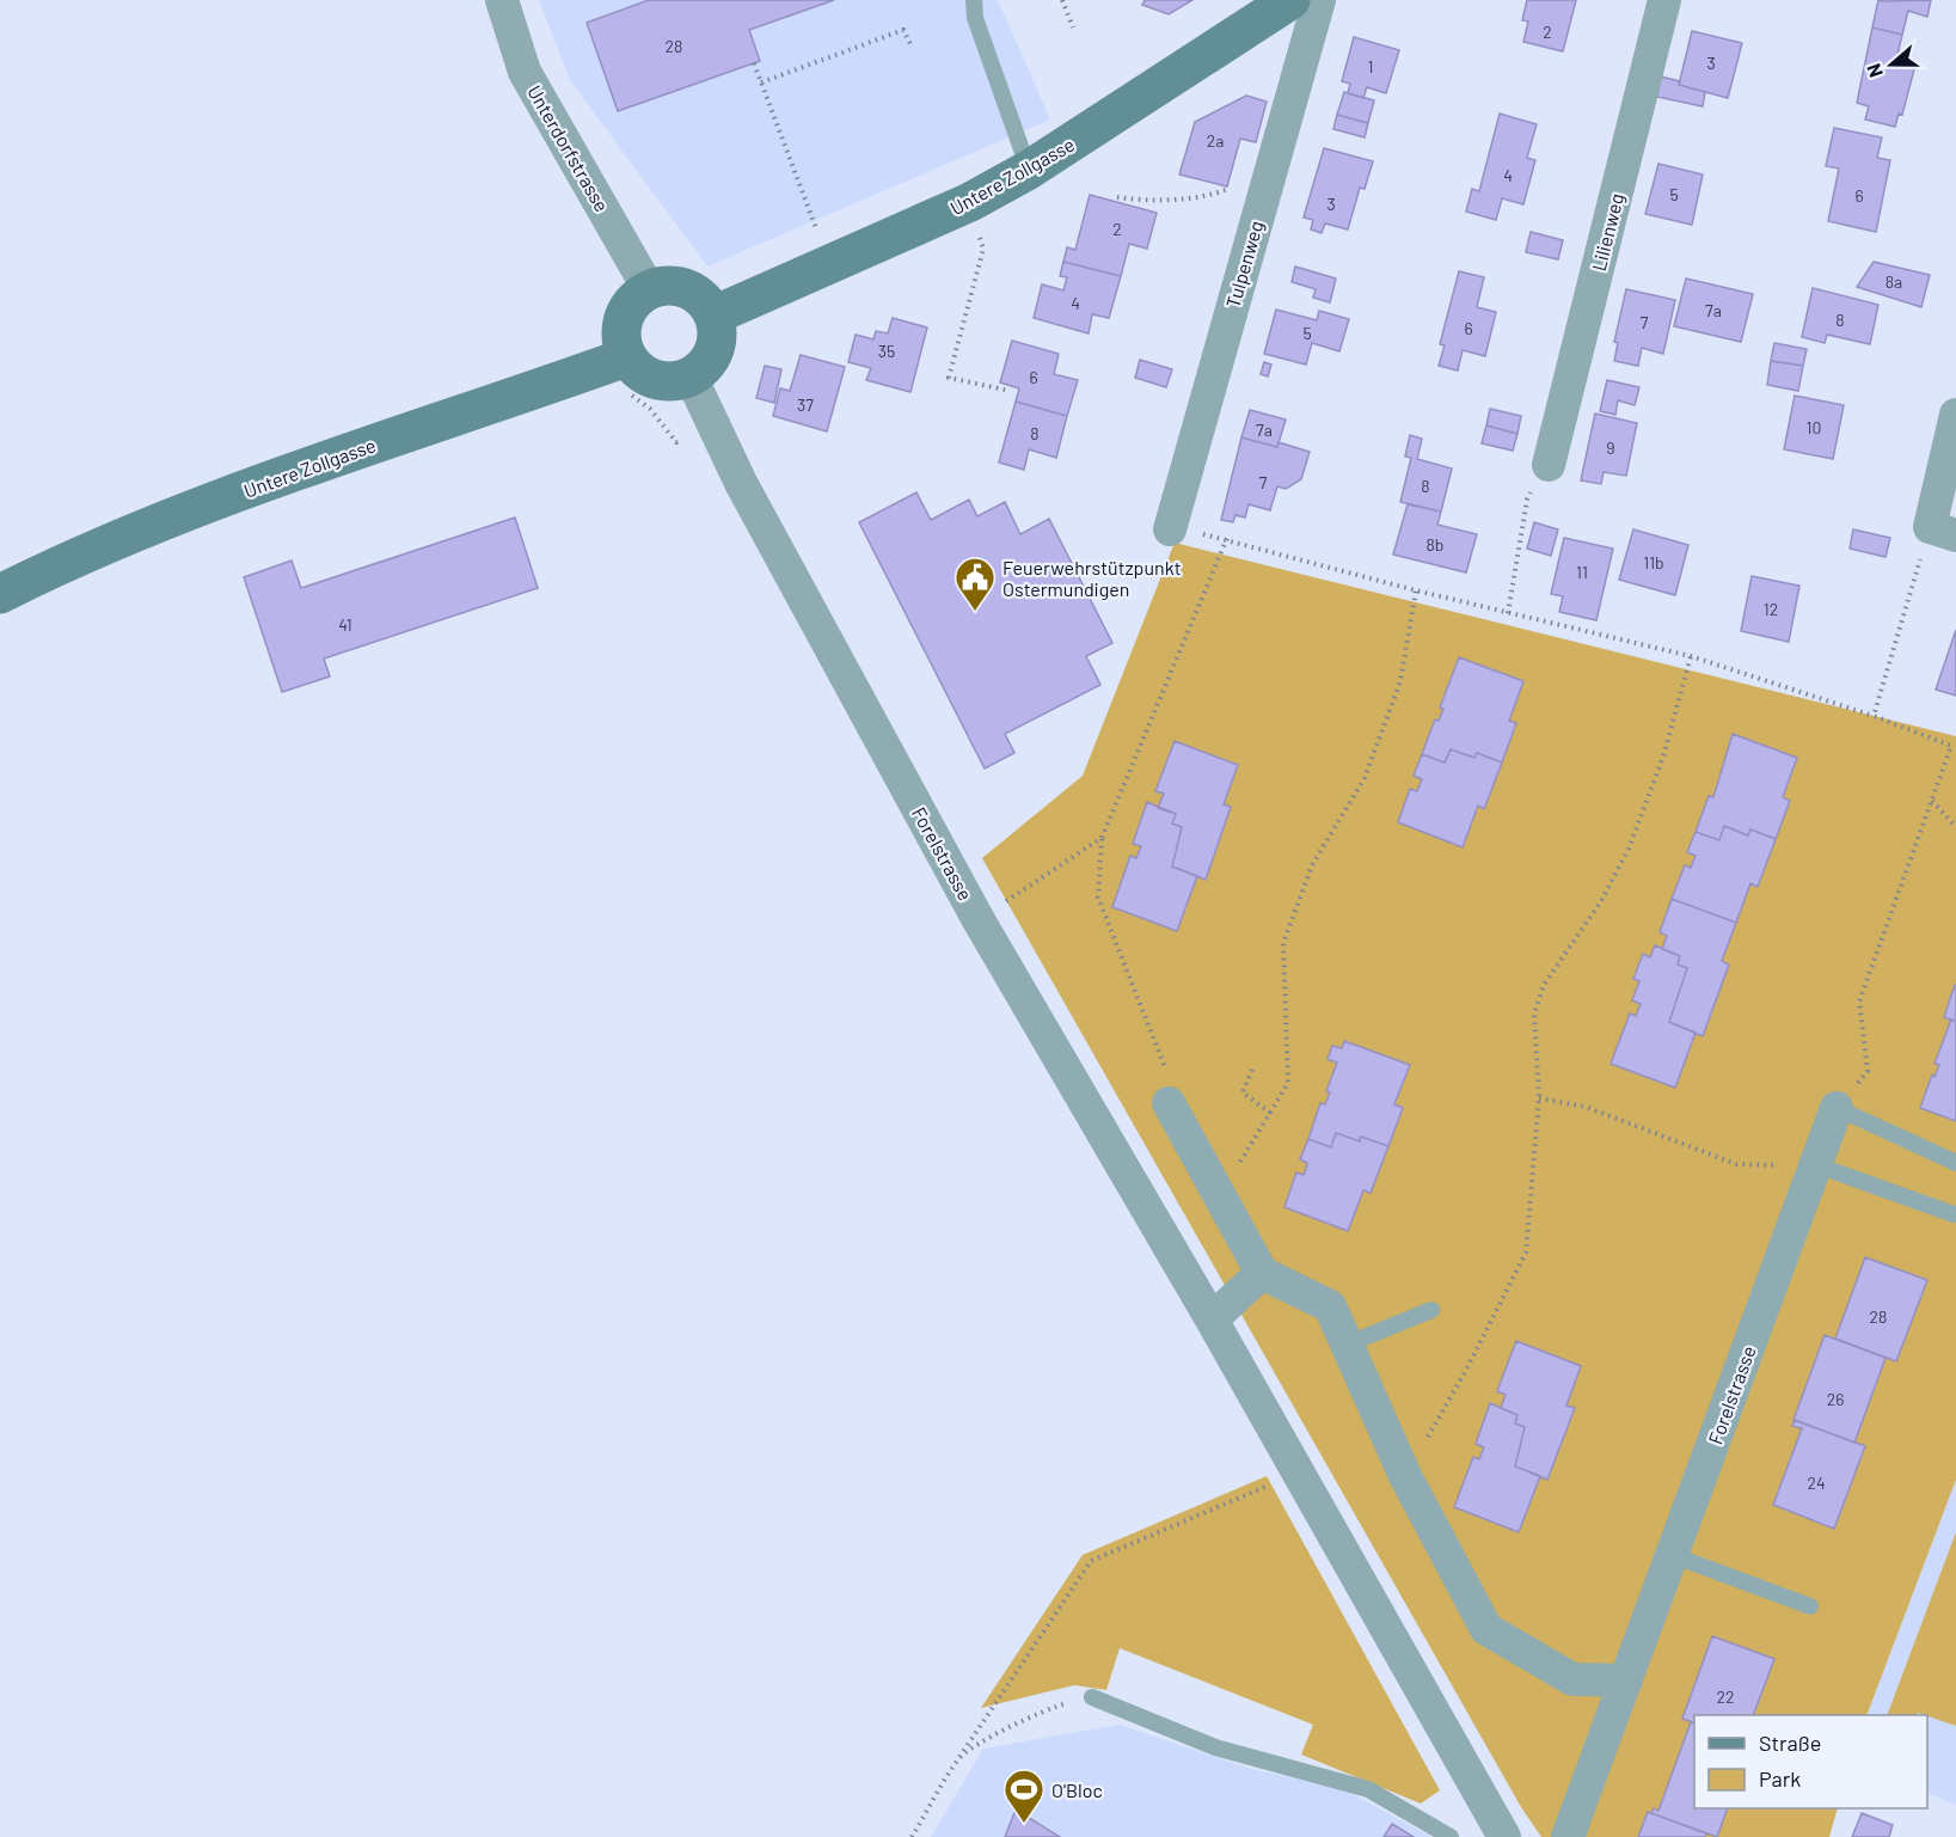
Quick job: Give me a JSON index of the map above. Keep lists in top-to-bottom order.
{
  "streets": {
    "street": [
      "Unterdorfstrasse",
      "Untere Zollgasse",
      "Lilienweg",
      "Tulpenweg",
      "Forelstrasse"
    ]
  },
  "crossings": [
    ["Unterdorfstrasse", "Untere Zollgasse"],
    ["Unterdorfstrasse", "Forelstrasse"],
    ["Untere Zollgasse", "Forelstrasse"]
  ],
  "places": {
    "public building": ["Feuerwehrstützpunkt Ostermundigen"],
    "sports": ["O'Bloc"]
  },
  "house_numbers": [
    "2",
    "28",
    "3",
    "1",
    "2a",
    "4",
    "5",
    "6",
    "3",
    "2",
    "8a",
    "4",
    "7a",
    "8",
    "7",
    "6",
    "5",
    "35",
    "6",
    "37",
    "10",
    "7a",
    "8",
    "9",
    "7",
    "8",
    "8b",
    "11b",
    "11",
    "12",
    "41",
    "28",
    "26",
    "24",
    "22"
  ],
  "legend": ["Straße", "Park"],
  "north": "left"
}
